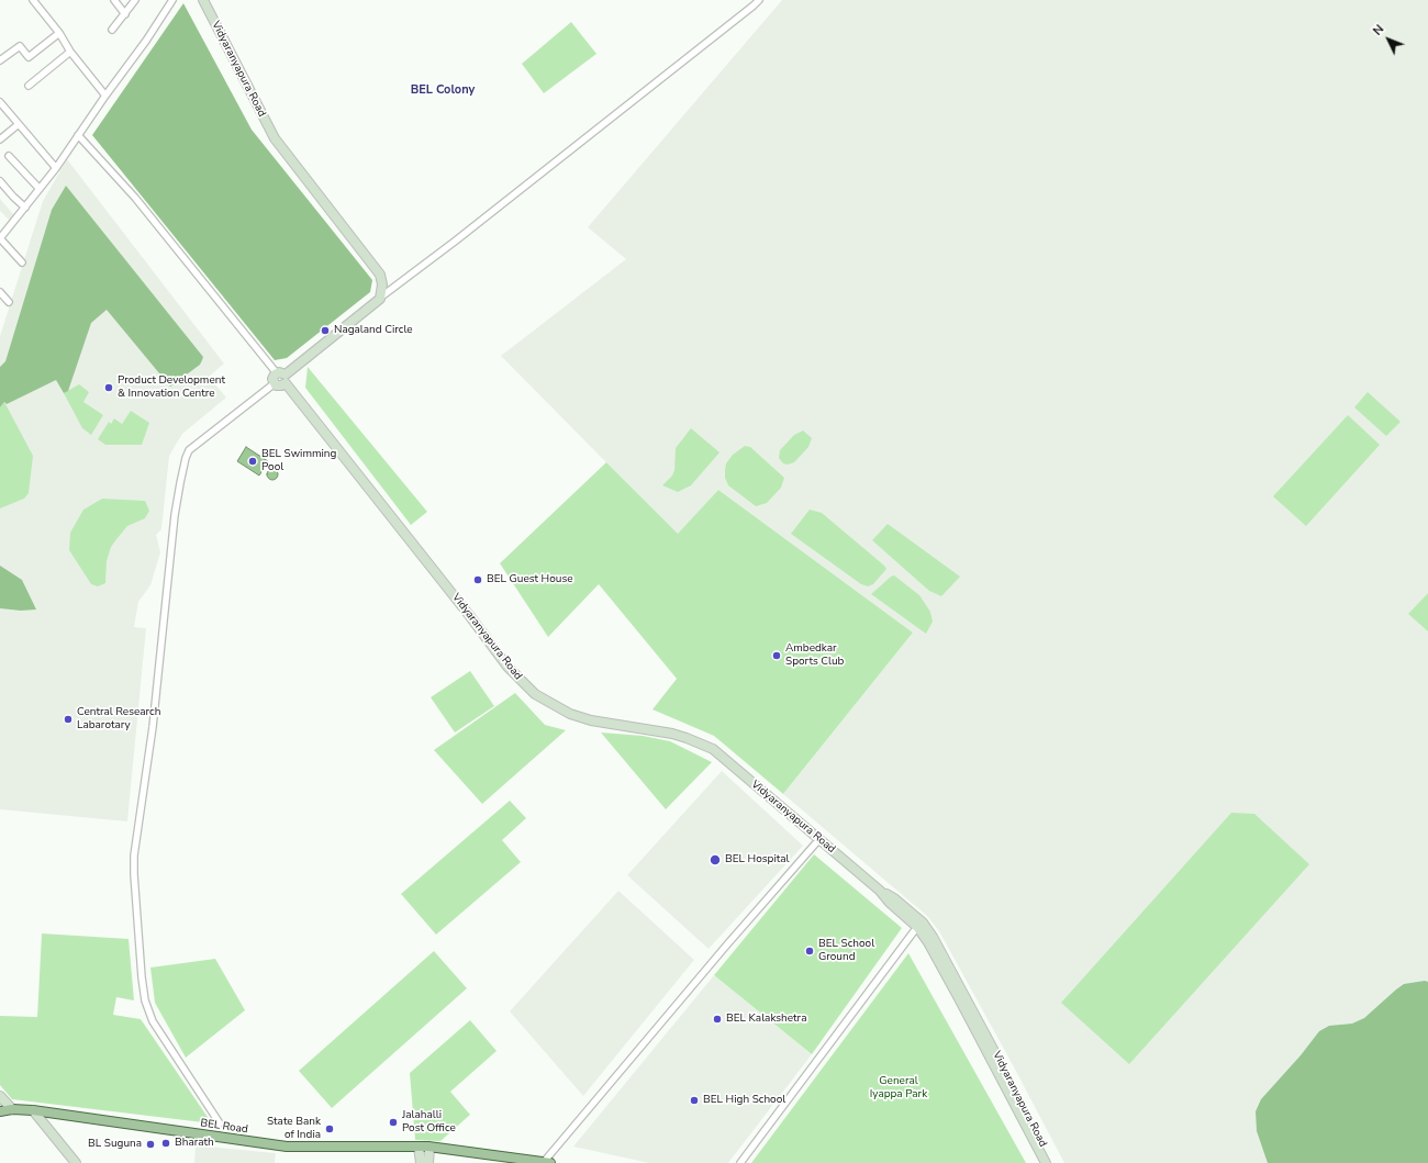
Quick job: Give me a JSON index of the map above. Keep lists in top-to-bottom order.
{
  "streets": {
    "main road": ["Vidyaranyapura Road", "BEL Road"]
  },
  "districts": ["BEL Colony"],
  "parks": ["General Iyappa Park"],
  "places": [
    "Nagaland Circle",
    "Product Development & Innovation Centre",
    "BEL Swimming Pool",
    "BEL Guest House",
    "Ambedkar Sports Club",
    "Central Research Labarotary",
    "BEL Hospital",
    "BEL School Ground",
    "BEL Kalakshetra",
    "BEL High School",
    "Jalahalli Post Office",
    "State Bank of India",
    "Bharath",
    "BL Suguna"
  ],
  "north": "top left"
}
